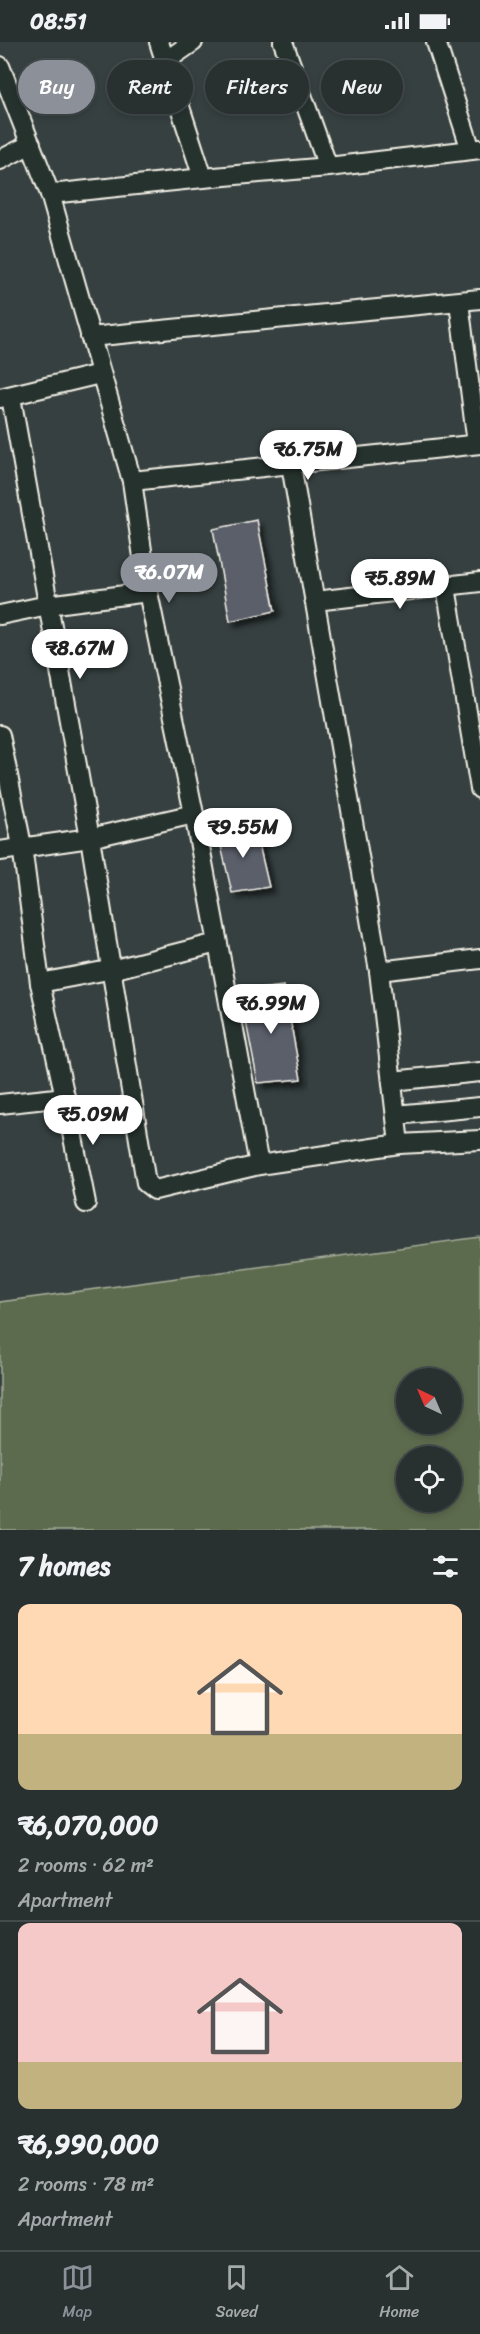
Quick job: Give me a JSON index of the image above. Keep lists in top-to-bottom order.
{
  "north": "top left",
  "page": {
    "status": "08:51",
    "chip": [
      "Buy",
      "Rent",
      "Filters",
      "New"
    ],
    "price": [
      "₹6.75M",
      "₹6.07M",
      "₹5.89M",
      "₹8.67M",
      "₹9.55M",
      "₹6.99M",
      "₹5.09M"
    ],
    "heading": "7 homes",
    "list": [
      {
        "name": "₹6,070,000",
        "note": "2 rooms · 62 m² · Apartment"
      },
      {
        "name": "₹6,990,000",
        "note": "2 rooms · 78 m² · Apartment"
      }
    ],
    "tabs": ["Map", "Saved", "Home"]
  }
}
